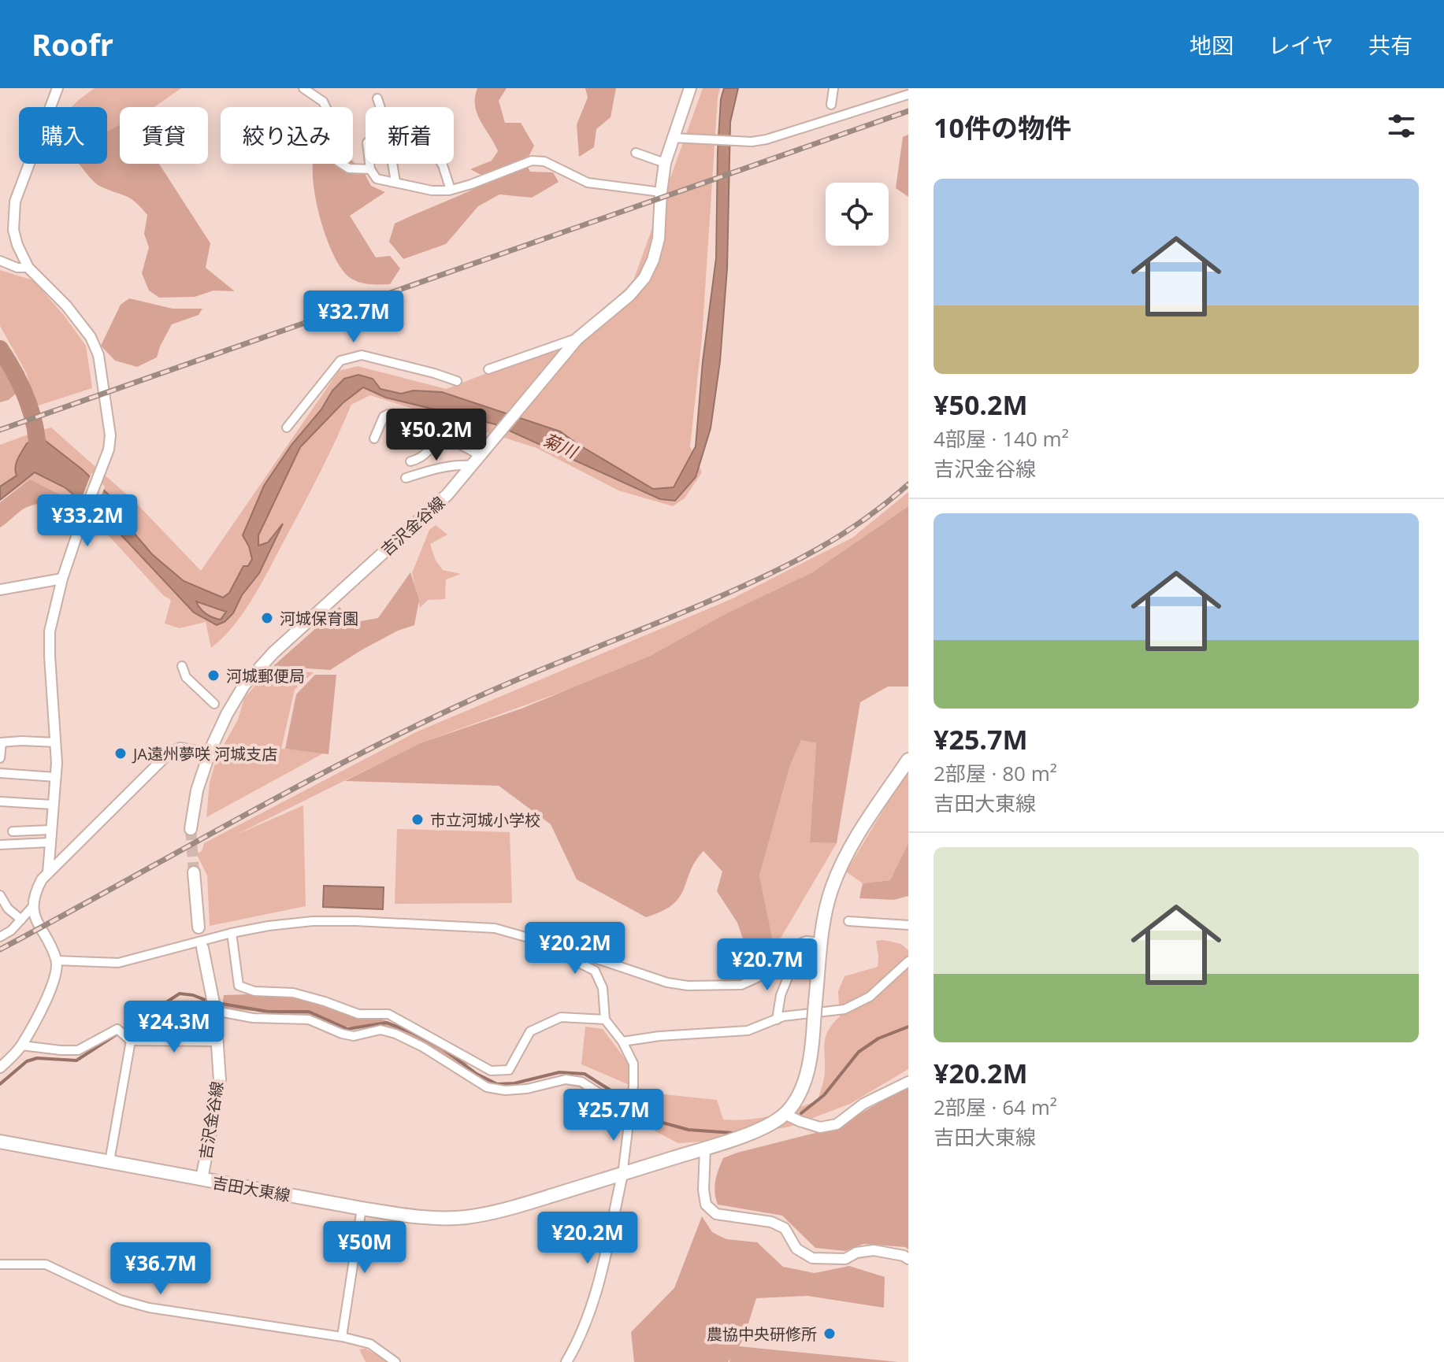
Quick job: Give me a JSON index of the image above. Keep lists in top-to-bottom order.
{
  "streets": {
    "main road": ["吉沢金谷線", "吉田大東線"]
  },
  "crossings": [
    ["吉沢金谷線", "吉田大東線"]
  ],
  "water": ["菊川"],
  "places": [
    "河城保育園",
    "河城郵便局",
    "JA遠州夢咲 河城支店",
    "市立河城小学校",
    "農協中央研修所"
  ],
  "page": {
    "header": "Roofr",
    "nav": ["地図", "レイヤ", "共有"],
    "heading": "10件の物件",
    "chip": [
      "購入",
      "賃貸",
      "絞り込み",
      "新着"
    ],
    "list": [
      {
        "name": "¥50.2M",
        "note": "4部屋 · 140 m² · 吉沢金谷線"
      },
      {
        "name": "¥25.7M",
        "note": "2部屋 · 80 m² · 吉田大東線"
      },
      {
        "name": "¥20.2M",
        "note": "2部屋 · 64 m² · 吉田大東線"
      }
    ],
    "price": [
      "¥32.7M",
      "¥50.2M",
      "¥33.2M",
      "¥20.2M",
      "¥20.7M",
      "¥24.3M",
      "¥25.7M",
      "¥20.2M",
      "¥50M",
      "¥36.7M"
    ]
  }
}
